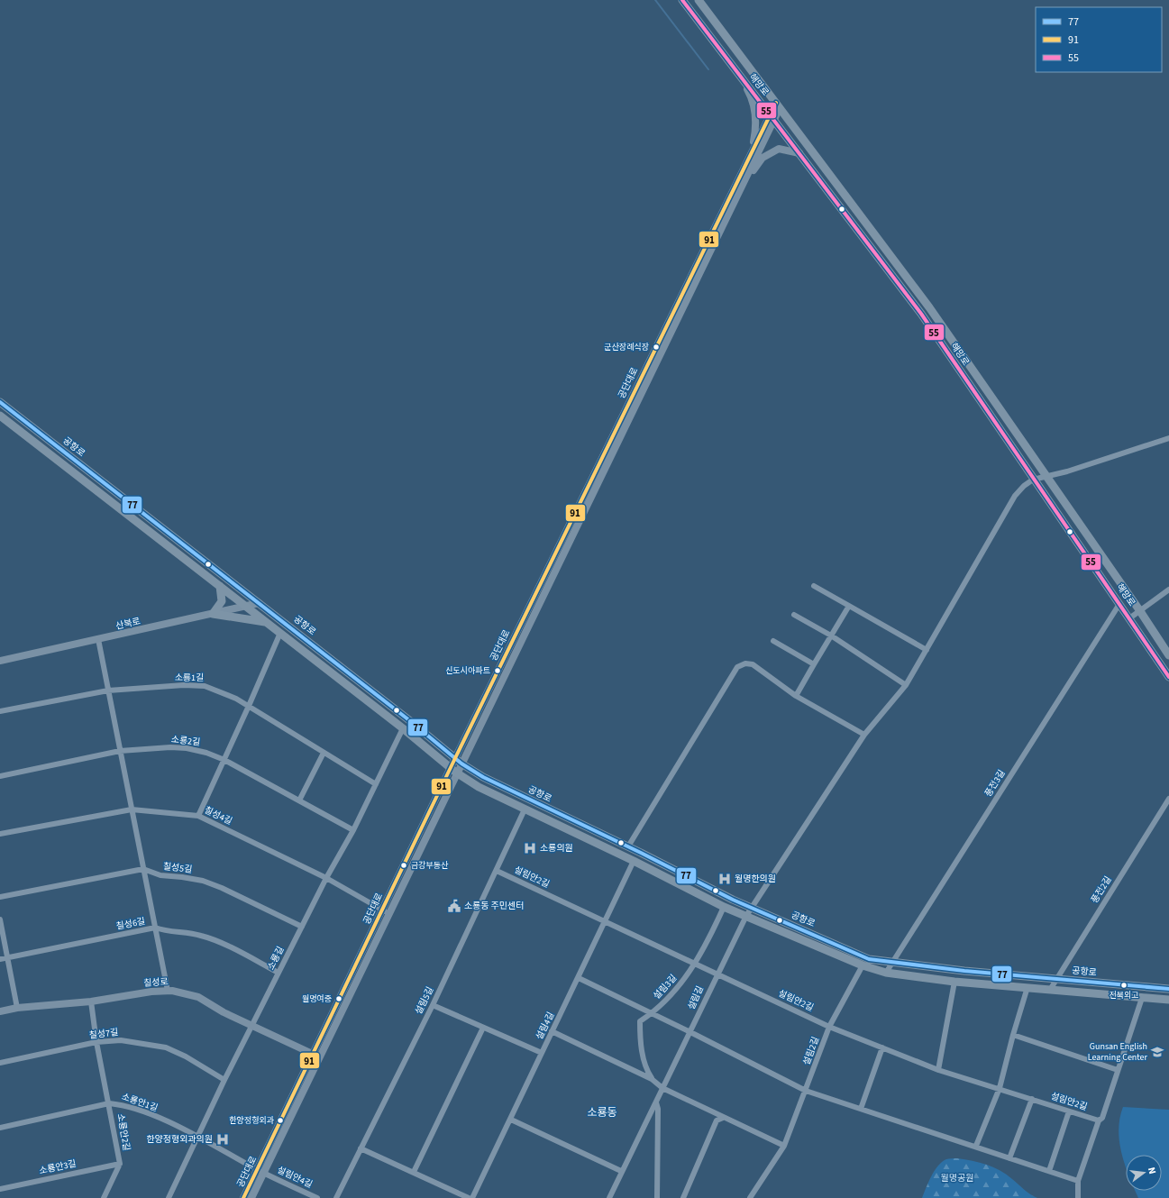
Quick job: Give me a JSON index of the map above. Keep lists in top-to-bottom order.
{
  "streets": {
    "main road": ["해망로", "공항로"],
    "street": [
      "공단대로",
      "산북로",
      "소룡1길",
      "소룡2길",
      "풍전3길",
      "칠성4길",
      "칠성5길",
      "설림안2길",
      "풍전2길",
      "칠성6길",
      "소룡길",
      "칠성로",
      "설림3길",
      "설림길",
      "설림5길",
      "설림4길",
      "칠성7길",
      "설림2길",
      "소룡안1길",
      "소룡안2길",
      "소룡안3길",
      "설림안4길"
    ]
  },
  "crossings": [
    ["해망로", "공단대로"],
    ["해망로", "풍전3길"],
    ["해망로", "설림길"],
    ["공단대로", "공항로"],
    ["공단대로", "칠성4길"],
    ["공단대로", "칠성로"],
    ["공단대로", "소룡안1길"],
    ["공단대로", "설림안4길"],
    ["공항로", "산북로"],
    ["공항로", "풍전3길"],
    ["공항로", "풍전2길"],
    ["공항로", "설림길"],
    ["소룡1길", "소룡길"],
    ["소룡2길", "소룡길"],
    ["칠성4길", "소룡길"],
    ["칠성5길", "소룡길"],
    ["설림안2길", "설림3길"],
    ["설림안2길", "설림길"],
    ["설림안2길", "설림5길"],
    ["설림안2길", "설림4길"],
    ["설림안2길", "설림2길"],
    ["칠성6길", "소룡길"],
    ["소룡길", "칠성로"],
    ["소룡길", "칠성7길"],
    ["소룡길", "소룡안1길"],
    ["칠성로", "소룡안2길"],
    ["칠성7길", "소룡안2길"],
    ["소룡안1길", "소룡안2길"],
    ["소룡안1길", "설림안4길"],
    ["소룡안2길", "소룡안3길"]
  ],
  "districts": ["소룡동"],
  "parks": ["월명공원"],
  "places": {
    "other": [
      "군산장례식장",
      "신도시아파트",
      "금강부동산",
      "전북외고",
      "월명여중",
      "한양정형외과"
    ],
    "hospital": ["소룡의원", "월명한의원", "한양정형외과의원"],
    "public building": ["소룡동 주민센터"],
    "school or university": ["Gunsan English Learning Center"]
  },
  "lines": ["transit line 55", "transit line 91", "transit line 77"],
  "legend": ["77", "91", "55"],
  "north": "right"
}
